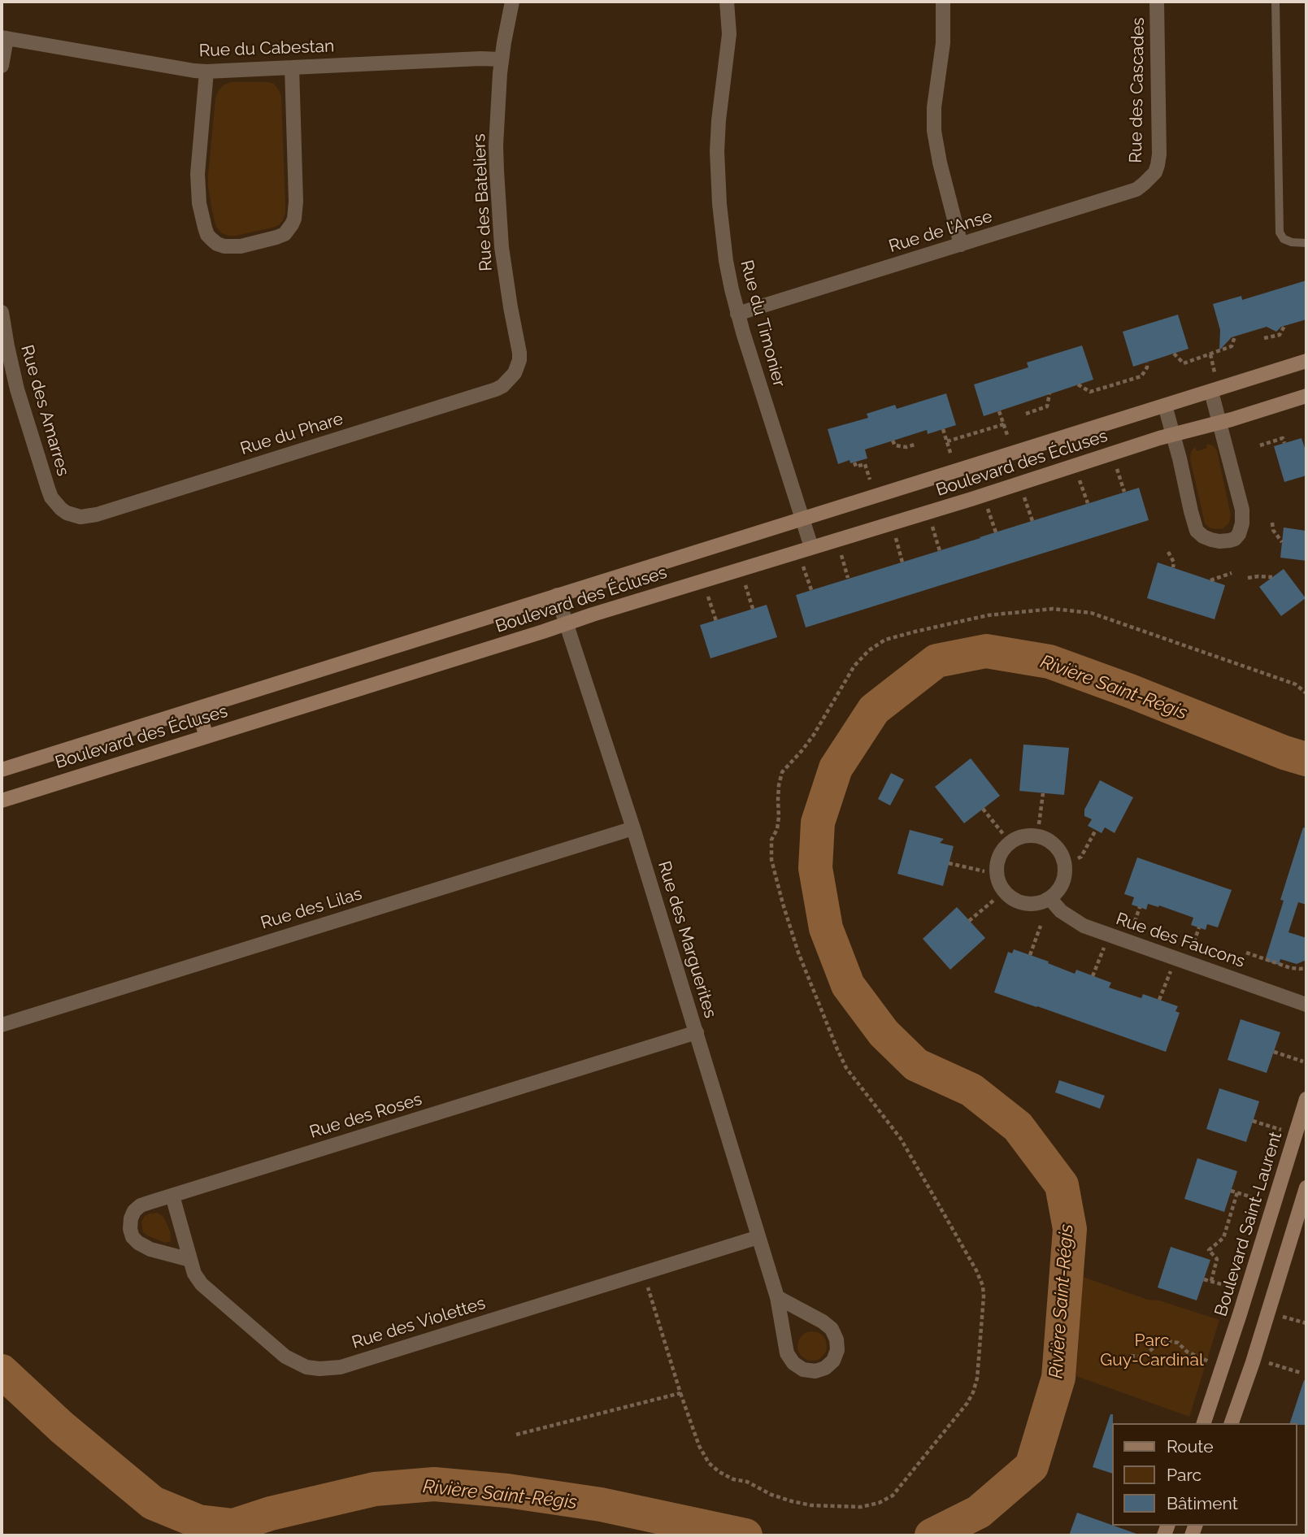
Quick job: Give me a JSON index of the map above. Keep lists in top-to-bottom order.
{
  "streets": {
    "street": [
      "Rue du Cabestan",
      "Rue des Cascades",
      "Rue des Bateliers",
      "Rue de l'Anse",
      "Rue du Timonier",
      "Rue des Amarres",
      "Rue du Phare",
      "Boulevard des Écluses",
      "Rue des Lilas",
      "Rue des Marguerites",
      "Rue des Faucons",
      "Rue des Roses",
      "Boulevard Saint-Laurent",
      "Rue des Violettes"
    ]
  },
  "crossings": [
    ["Rue du Cabestan", "Rue des Bateliers"],
    ["Rue des Cascades", "Rue de l'Anse"],
    ["Rue des Bateliers", "Rue du Phare"],
    ["Rue de l'Anse", "Rue du Timonier"],
    ["Rue du Timonier", "Boulevard des Écluses"],
    ["Rue des Amarres", "Rue du Phare"],
    ["Boulevard des Écluses", "Rue des Marguerites"],
    ["Rue des Lilas", "Rue des Marguerites"],
    ["Rue des Marguerites", "Rue des Roses"],
    ["Rue des Marguerites", "Rue des Violettes"],
    ["Rue des Roses", "Rue des Violettes"]
  ],
  "water": ["Rivière Saint-Régis"],
  "parks": ["Parc Guy-Cardinal"],
  "legend": ["Route", "Parc", "Bâtiment"]
}
